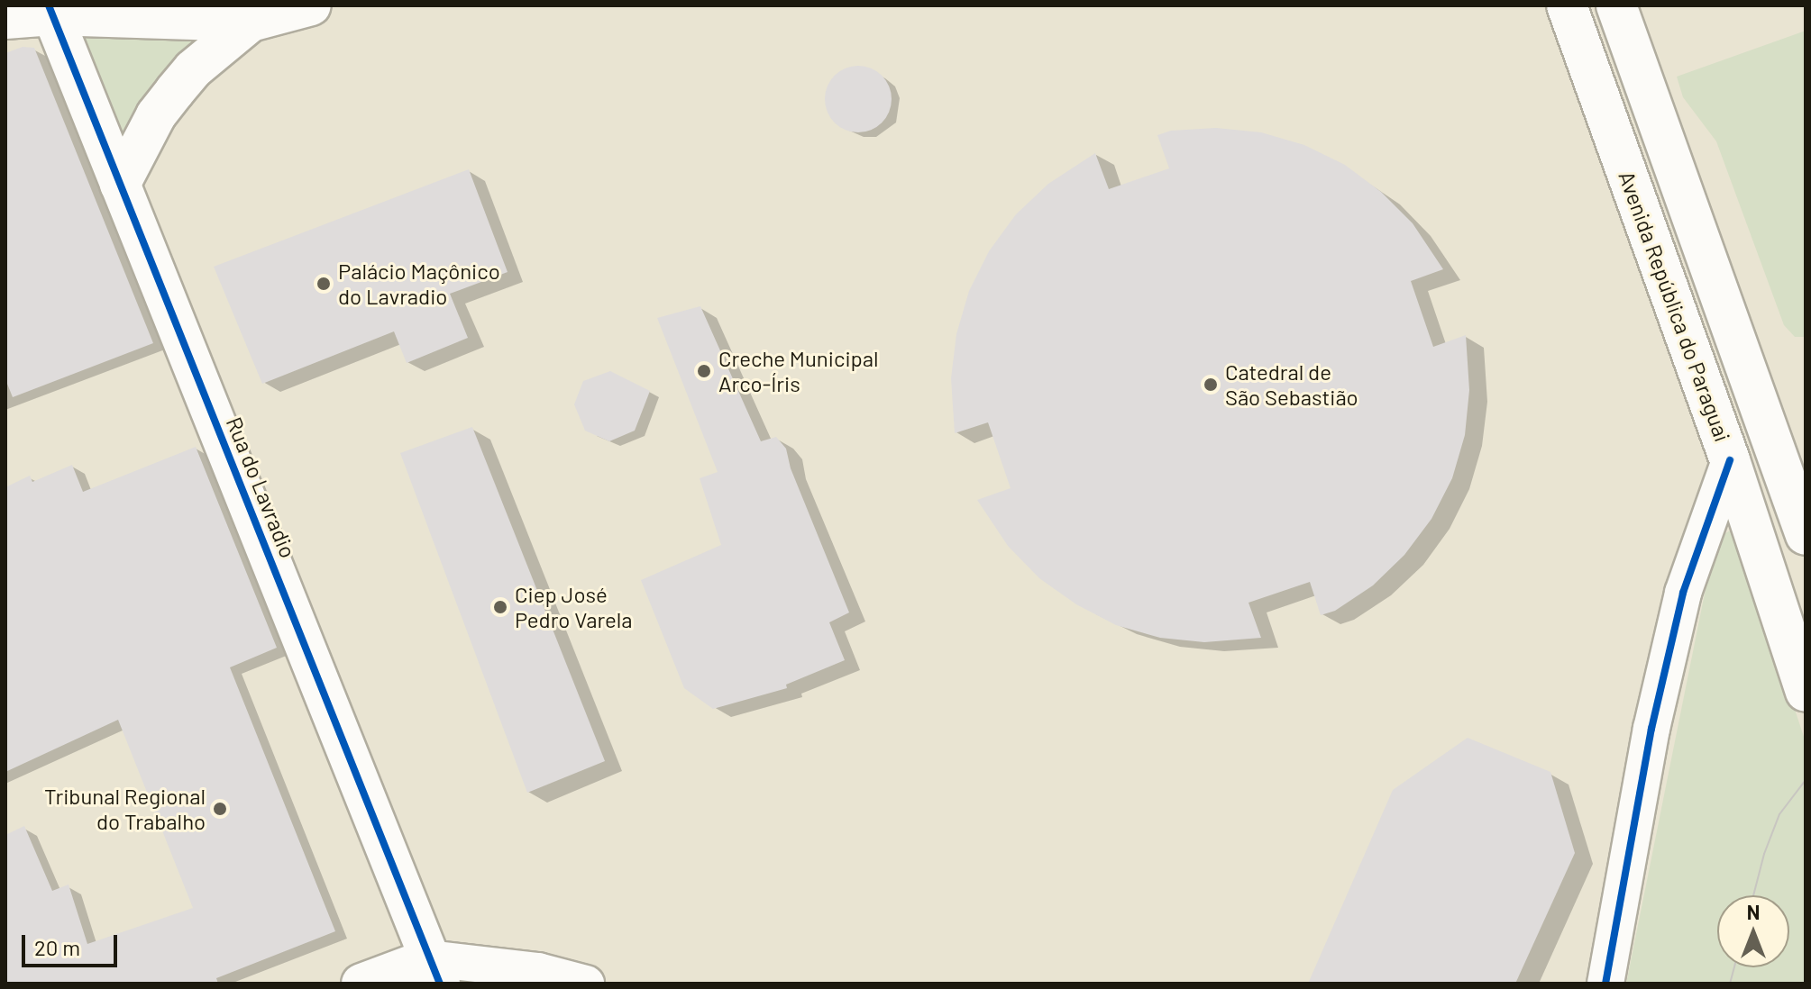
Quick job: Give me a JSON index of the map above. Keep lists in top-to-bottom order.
{
  "streets": {
    "main road": ["Avenida República do Paraguai", "Rua do Lavradio"]
  },
  "places": [
    "Palácio Maçônico do Lavradio",
    "Creche Municipal Arco-Íris",
    "Catedral de São Sebastião",
    "Ciep José Pedro Varela",
    "Tribunal Regional do Trabalho"
  ],
  "scale_bar": "20 m",
  "north": "top"
}
